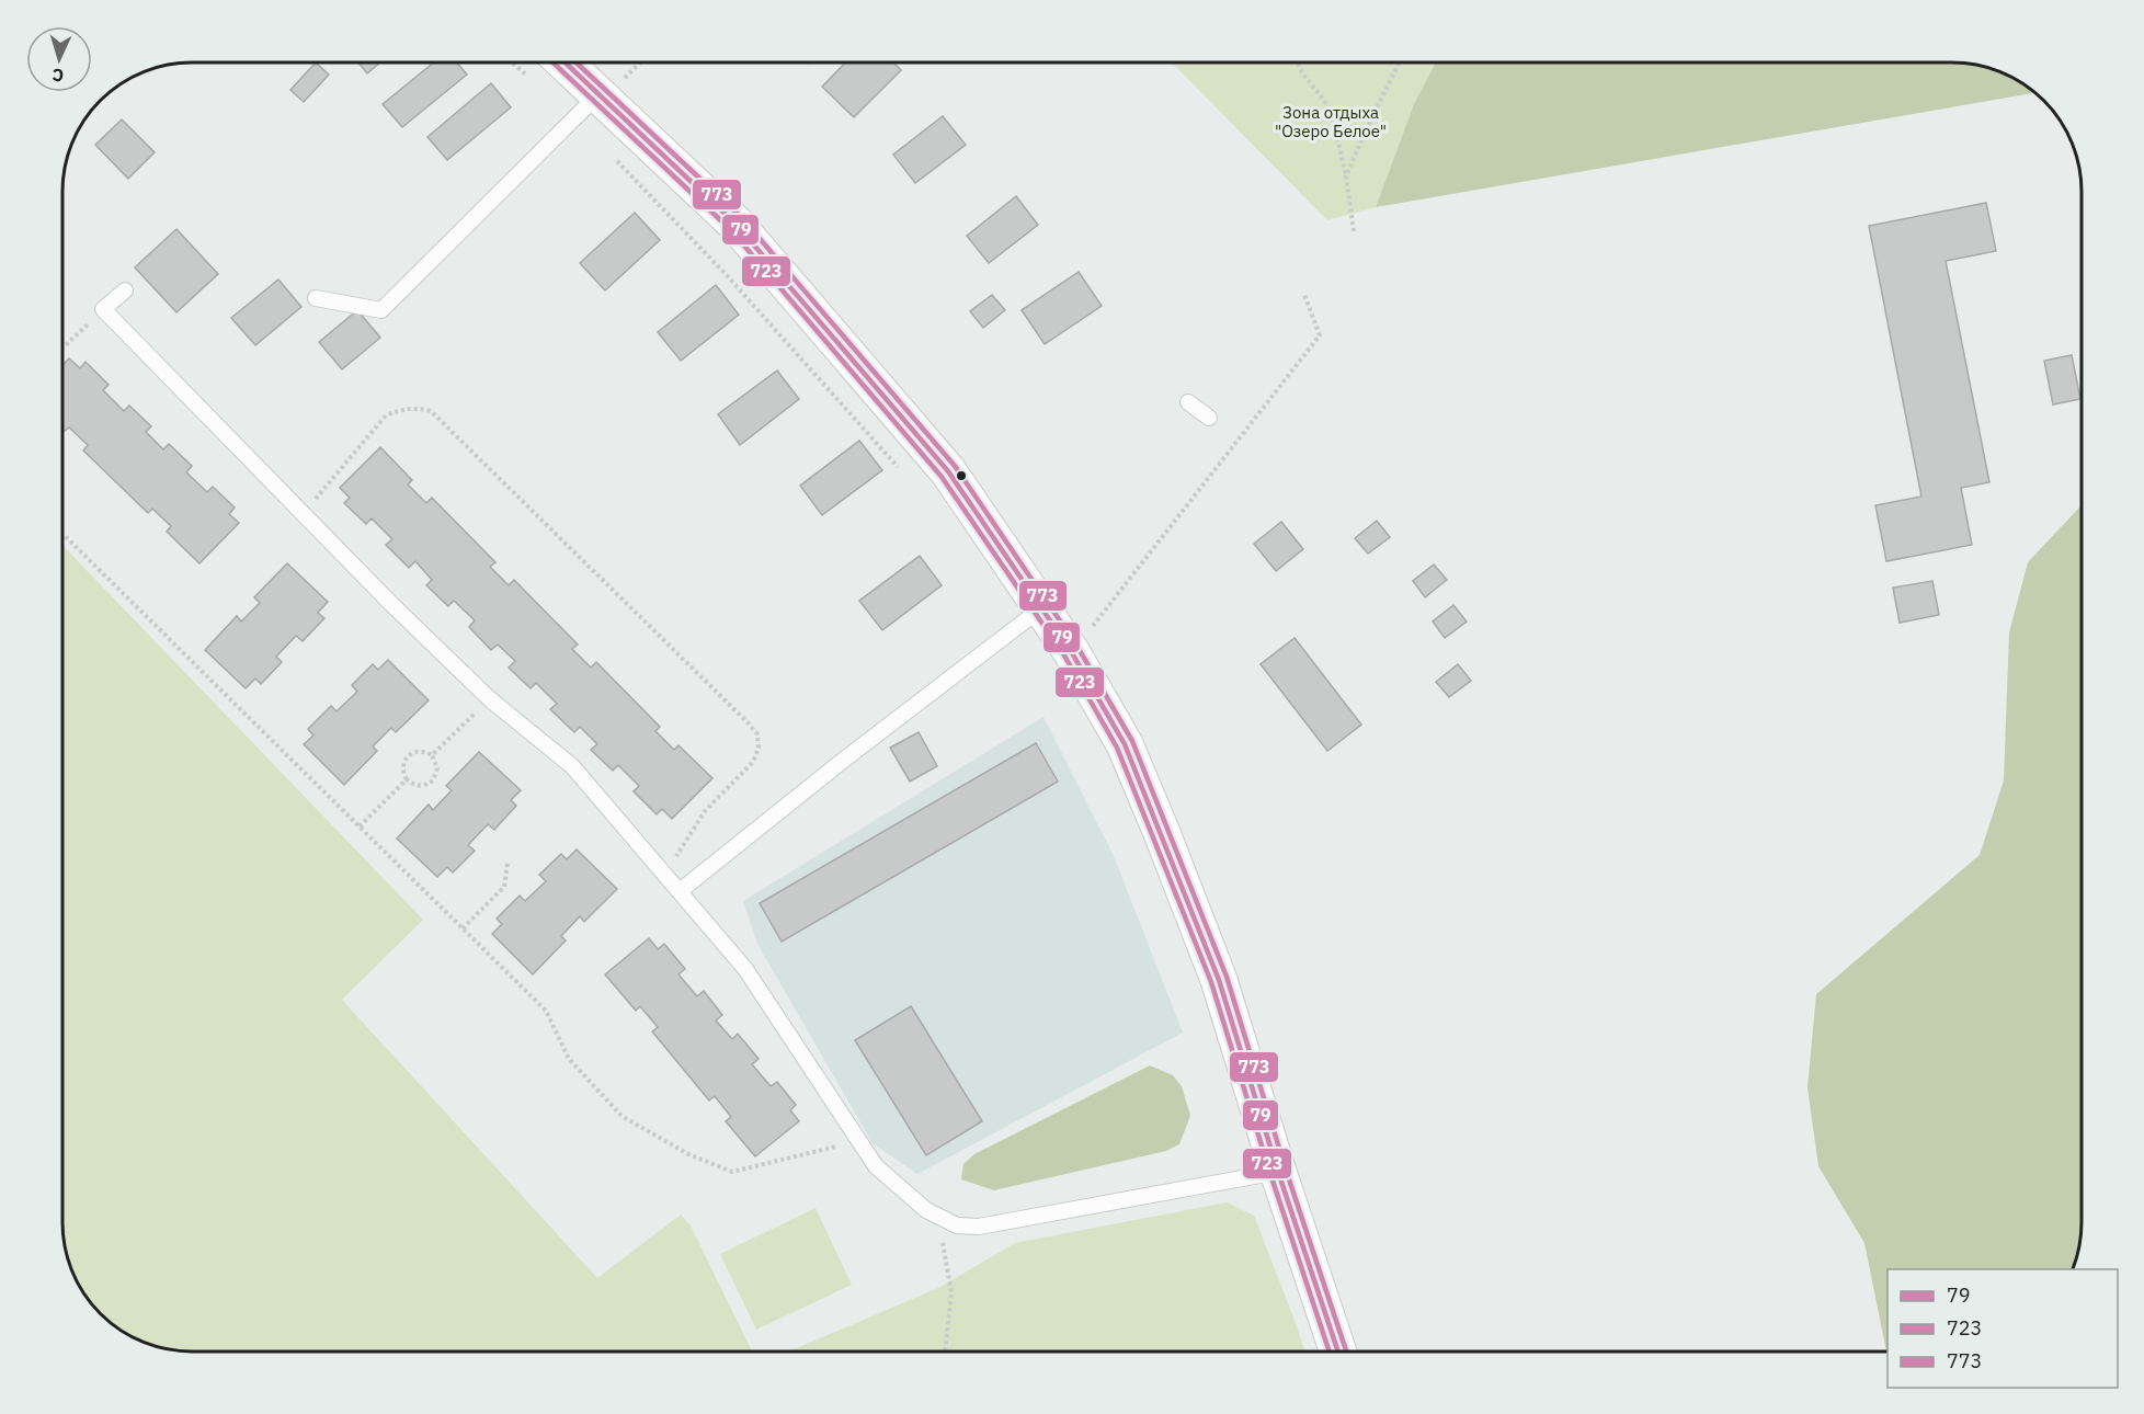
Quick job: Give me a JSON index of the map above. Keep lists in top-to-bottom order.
{
  "parks": ["Зона отдыха \"Озеро Белое\""],
  "lines": ["transit line 79", "transit line 723", "transit line 773"],
  "legend": ["79", "723", "773"],
  "north": "bottom"
}
